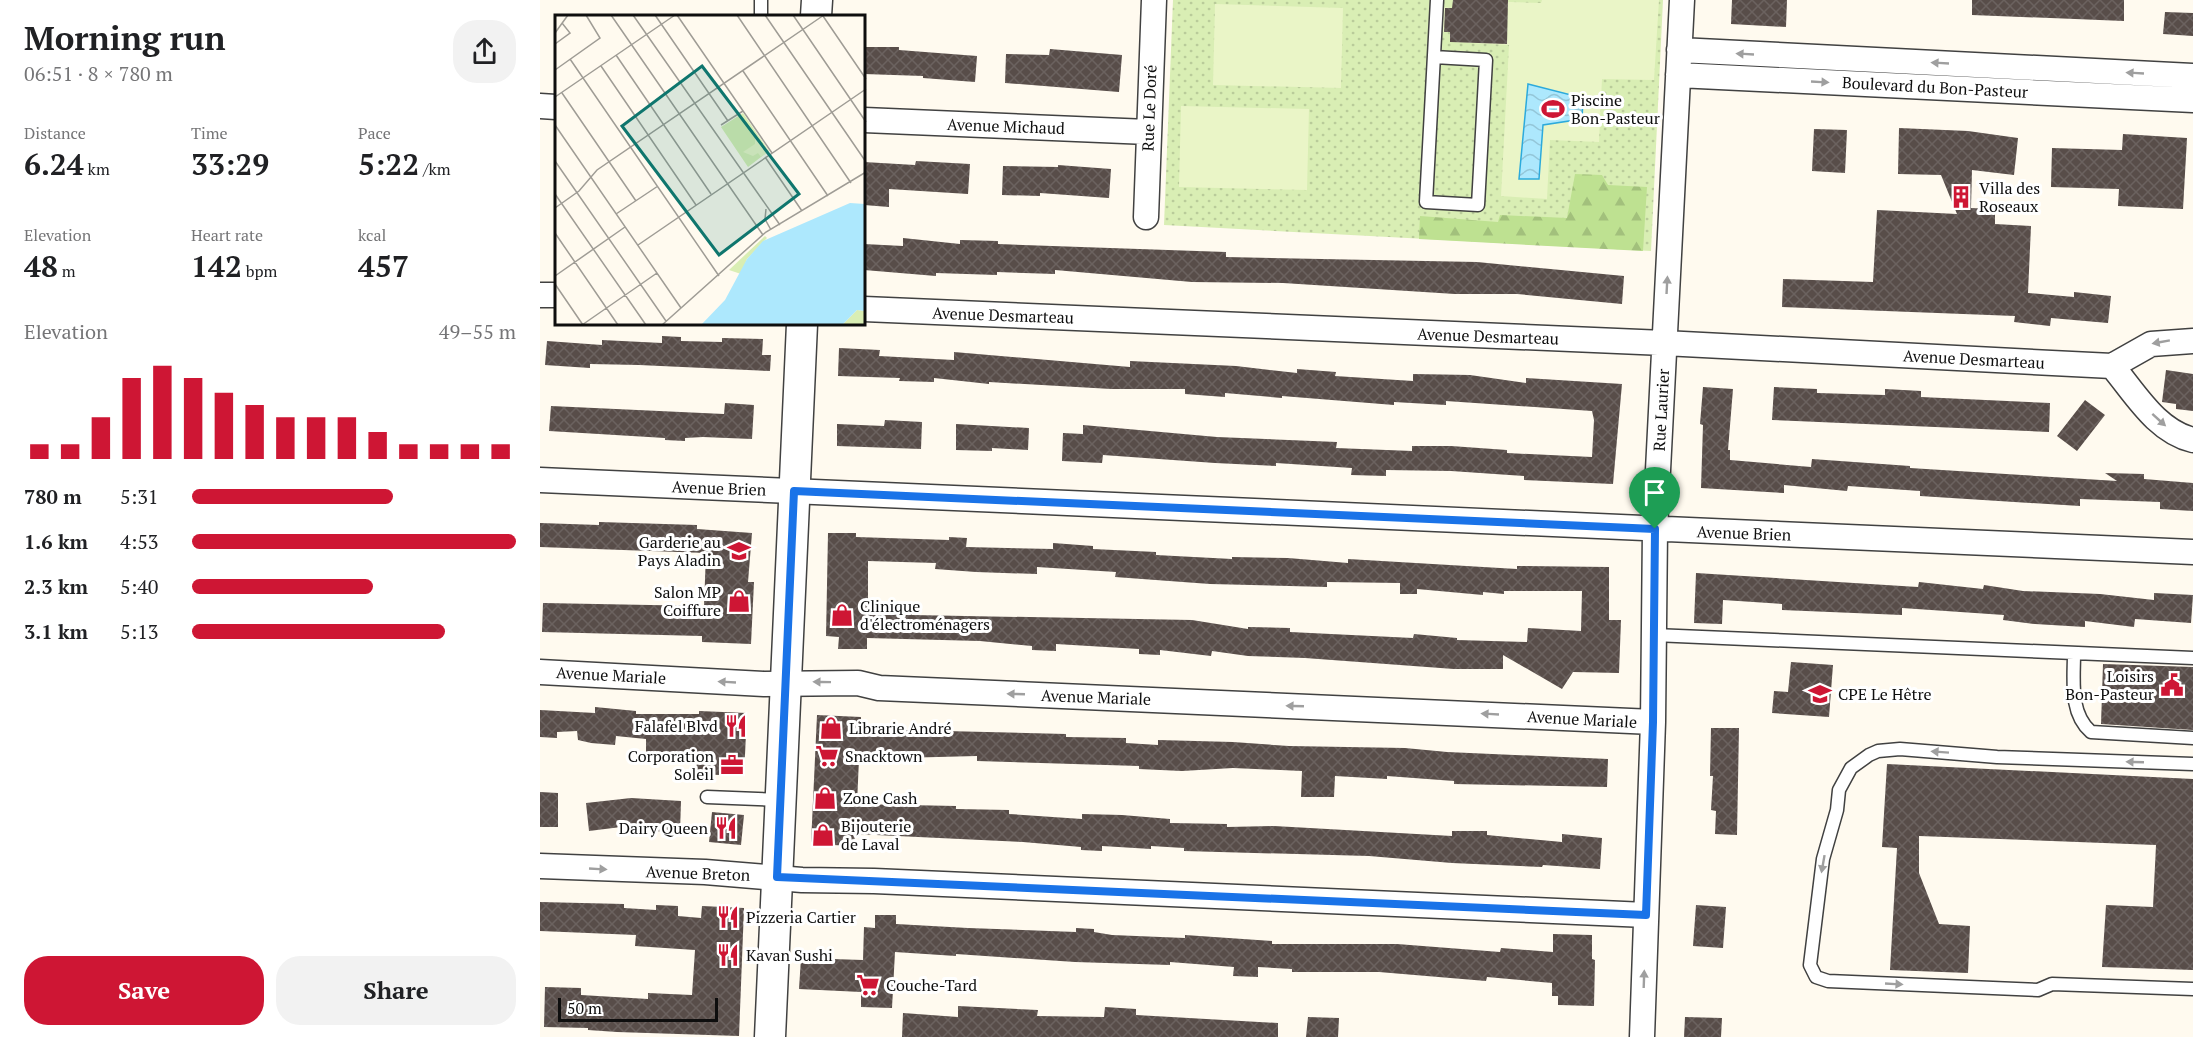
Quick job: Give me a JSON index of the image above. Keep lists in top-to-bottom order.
{
  "streets": {
    "street": [
      "Boulevard du Bon-Pasteur",
      "Rue Le Doré",
      "Avenue Michaud",
      "Avenue Desmarteau",
      "Rue Laurier",
      "Avenue Brien",
      "Avenue Mariale",
      "Avenue Breton"
    ]
  },
  "crossings": [
    ["Boulevard du Bon-Pasteur", "Rue Laurier"],
    ["Rue Le Doré", "Avenue Michaud"],
    ["Avenue Desmarteau", "Rue Laurier"],
    ["Rue Laurier", "Avenue Brien"],
    ["Rue Laurier", "Avenue Mariale"],
    ["Rue Laurier", "Avenue Breton"]
  ],
  "one_way": ["Rue Laurier", "Avenue Mariale"],
  "places": {
    "sports": ["Piscine Bon-Pasteur"],
    "building": ["Villa des Roseaux"],
    "school or university": ["Garderie au Pays Aladin", "CPE Le Hêtre"],
    "shop": [
      "Salon MP Coiffure",
      "Clinique d'électroménagers",
      "Librarie André",
      "Zone Cash",
      "Bijouterie de Laval"
    ],
    "public building": ["Loisirs Bon-Pasteur"],
    "restaurant": [
      "Falafel Blvd",
      "Dairy Queen",
      "Pizzeria Cartier",
      "Kavan Sushi"
    ],
    "supermarket": ["Snacktown", "Couche-Tard"],
    "office": ["Corporation Soleil"]
  },
  "scale_bar": "50 m",
  "page": {
    "heading": ["Morning run", "06:51 · 8 × 780 m"],
    "stats": [
      ["Distance", "6.24 km"],
      ["Time", "33:29"],
      ["Pace", "5:22 /km"],
      ["Elevation", "48 m"],
      ["Heart rate", "142 bpm"],
      ["kcal", "457"]
    ],
    "chart": ["Elevation", "49–55 m"],
    "list": [
      {
        "name": "780 m",
        "note": "5:31"
      },
      {
        "name": "1.6 km",
        "note": "4:53"
      },
      {
        "name": "2.3 km",
        "note": "5:40"
      },
      {
        "name": "3.1 km",
        "note": "5:13"
      }
    ],
    "buttons": ["Save", "Share"],
    "scale": "50 m"
  }
}
